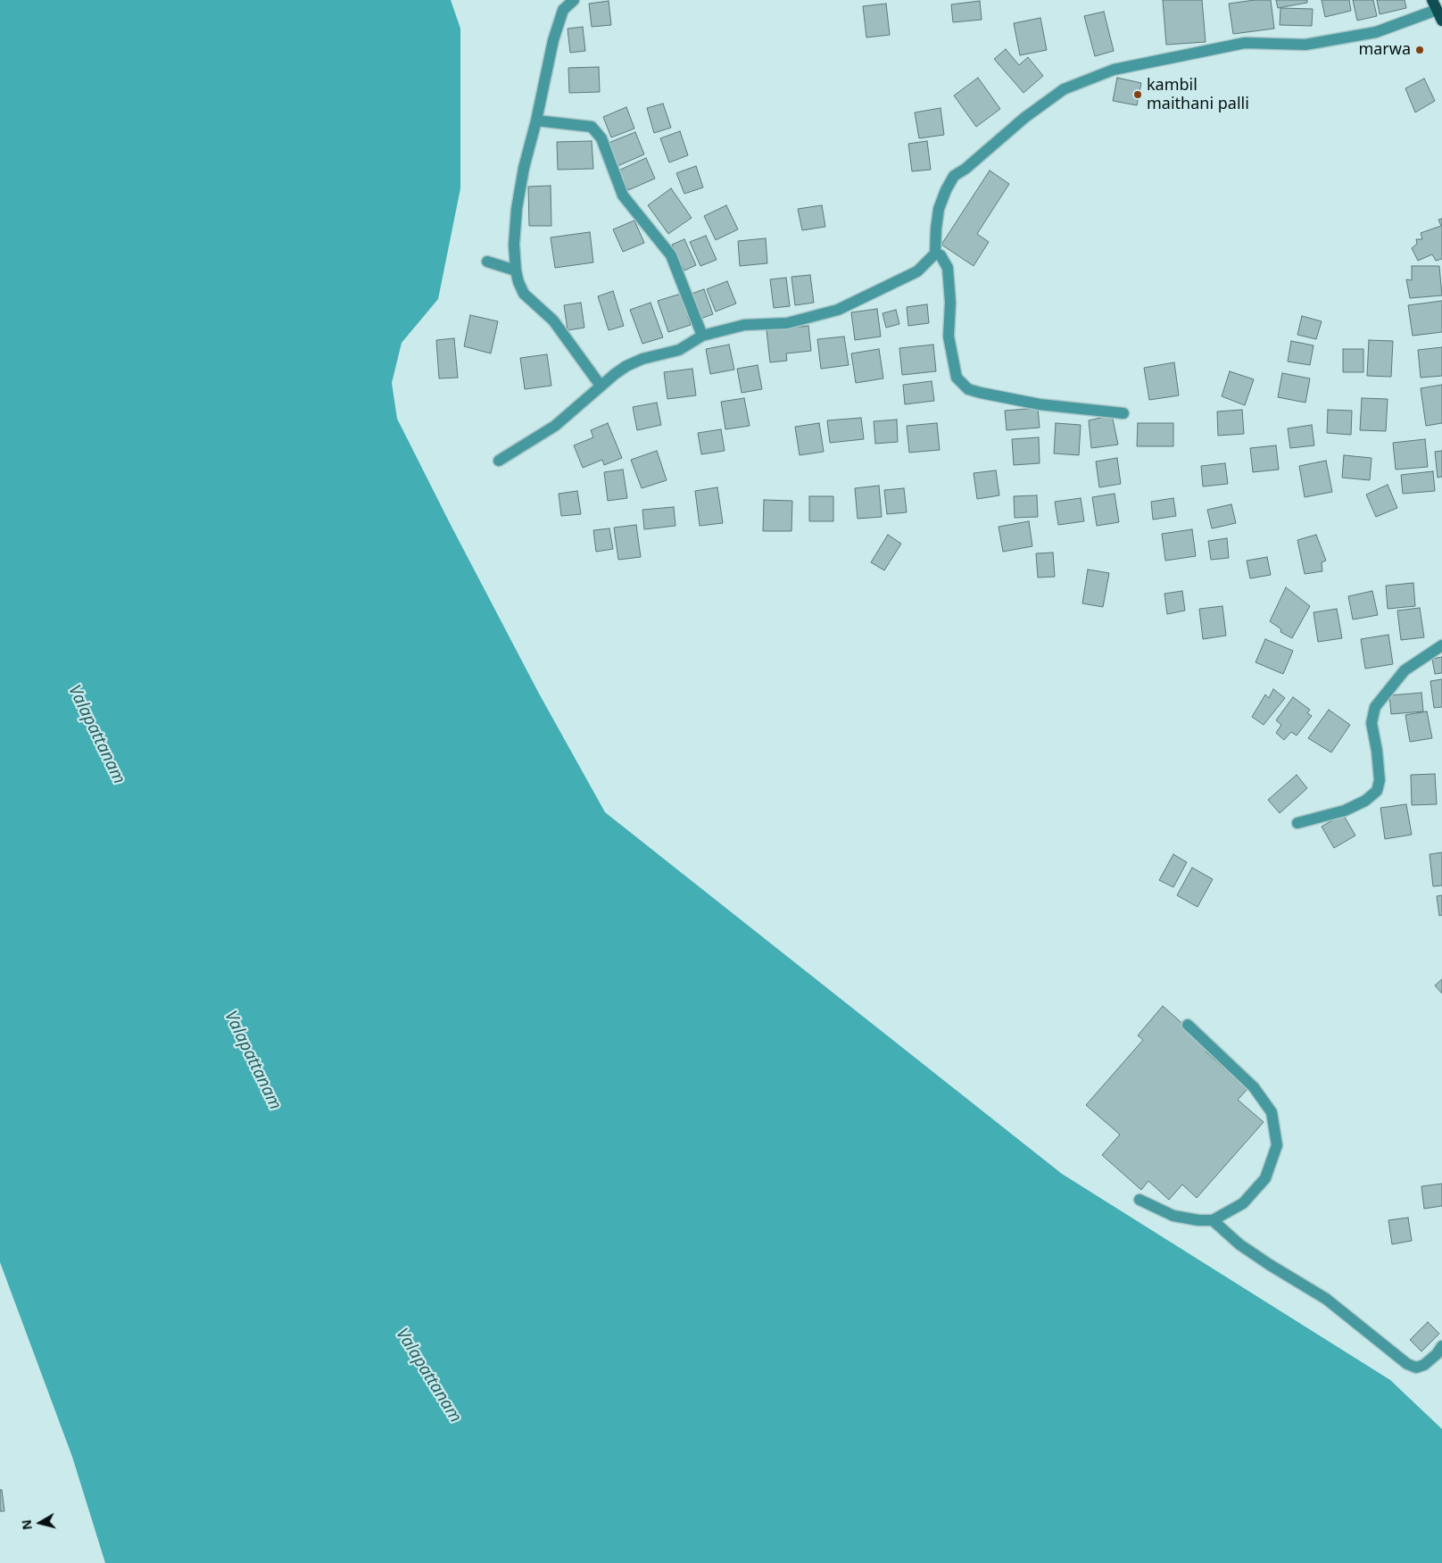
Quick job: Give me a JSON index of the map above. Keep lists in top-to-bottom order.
{
  "water": ["Valapattanam"],
  "places": ["marwa", "kambil maithani palli"],
  "north": "left"
}
